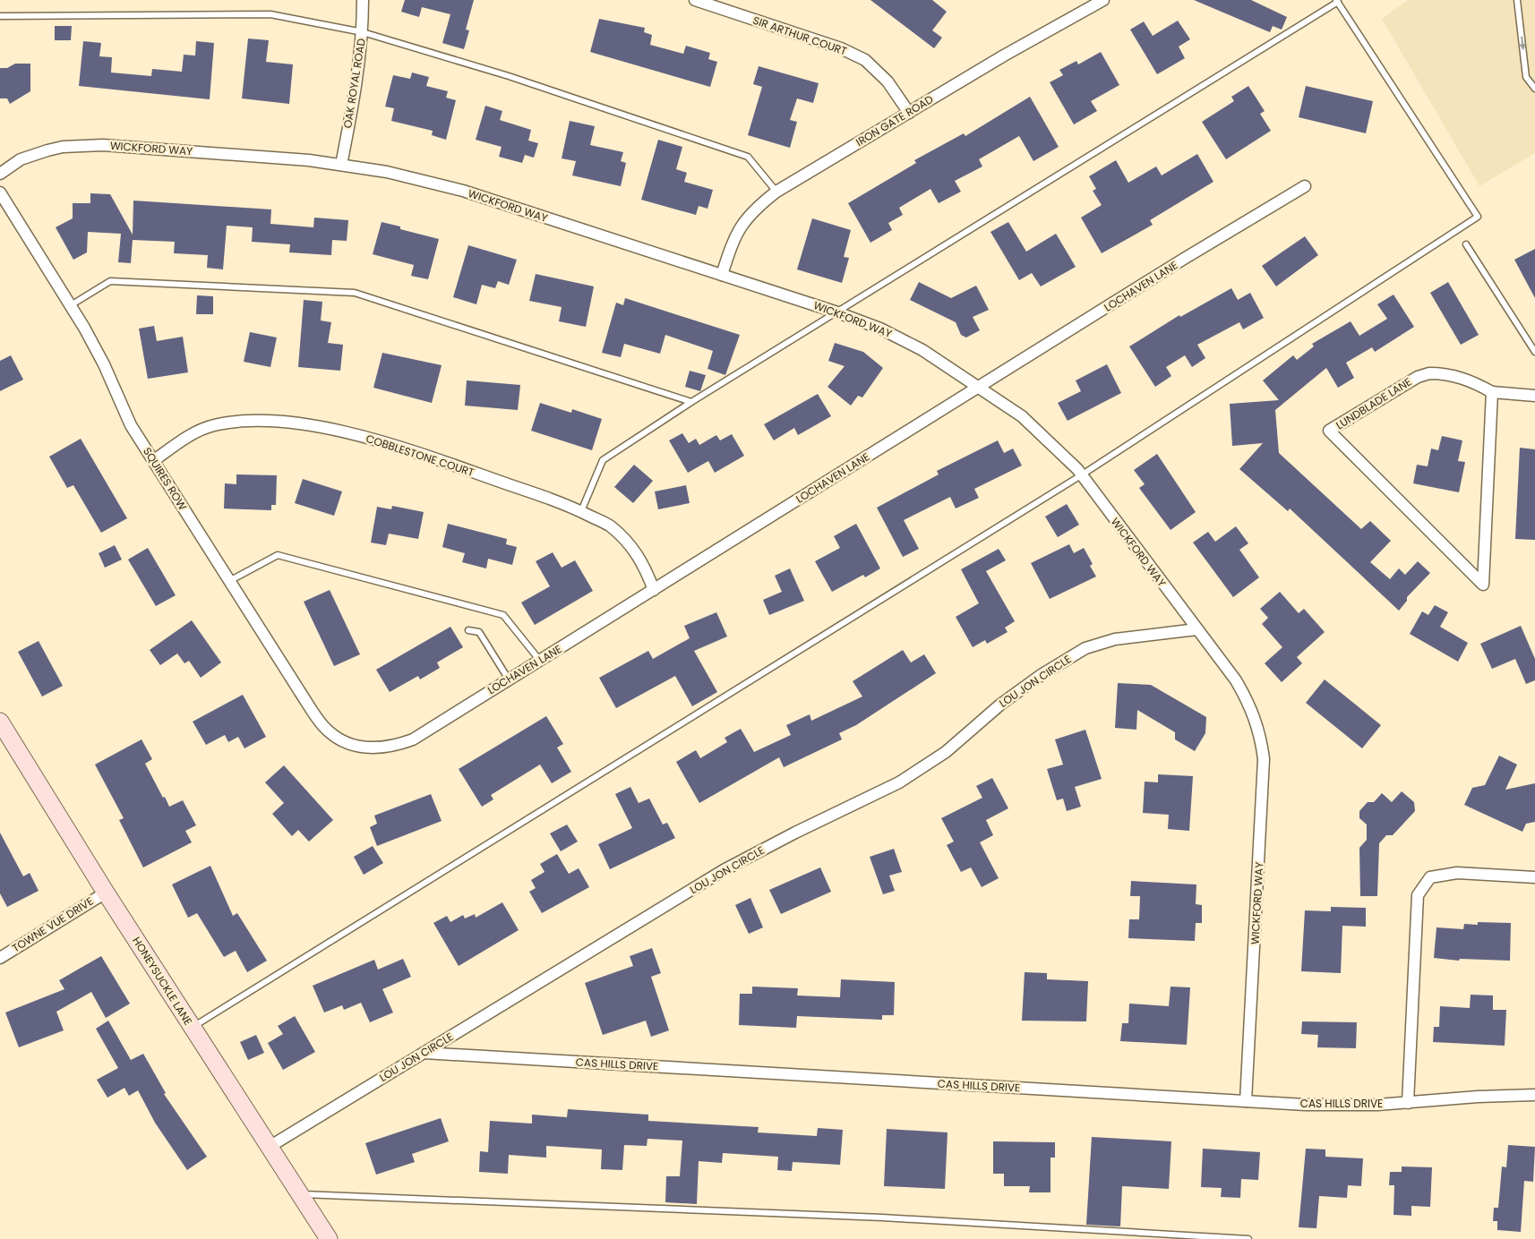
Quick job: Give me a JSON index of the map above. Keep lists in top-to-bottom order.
{
  "streets": {
    "street": [
      "SIR ARTHUR COURT",
      "OAK ROYAL ROAD",
      "IRON GATE ROAD",
      "WICKFORD WAY",
      "LOCHAVEN LANE",
      "LUNDBLADE LANE",
      "COBBLESTONE COURT",
      "SQUIRES ROW",
      "LOU JON CIRCLE",
      "TOWNE VUE DRIVE",
      "HONEYSUCKLE LANE",
      "CAS HILLS DRIVE"
    ]
  },
  "crossings": [
    ["SIR ARTHUR COURT", "IRON GATE ROAD"],
    ["OAK ROYAL ROAD", "WICKFORD WAY"],
    ["IRON GATE ROAD", "WICKFORD WAY"],
    ["WICKFORD WAY", "LOCHAVEN LANE"],
    ["WICKFORD WAY", "LOU JON CIRCLE"],
    ["WICKFORD WAY", "CAS HILLS DRIVE"],
    ["LOCHAVEN LANE", "COBBLESTONE COURT"],
    ["LOCHAVEN LANE", "SQUIRES ROW"],
    ["COBBLESTONE COURT", "SQUIRES ROW"],
    ["LOU JON CIRCLE", "HONEYSUCKLE LANE"],
    ["LOU JON CIRCLE", "CAS HILLS DRIVE"],
    ["TOWNE VUE DRIVE", "HONEYSUCKLE LANE"]
  ]
}
